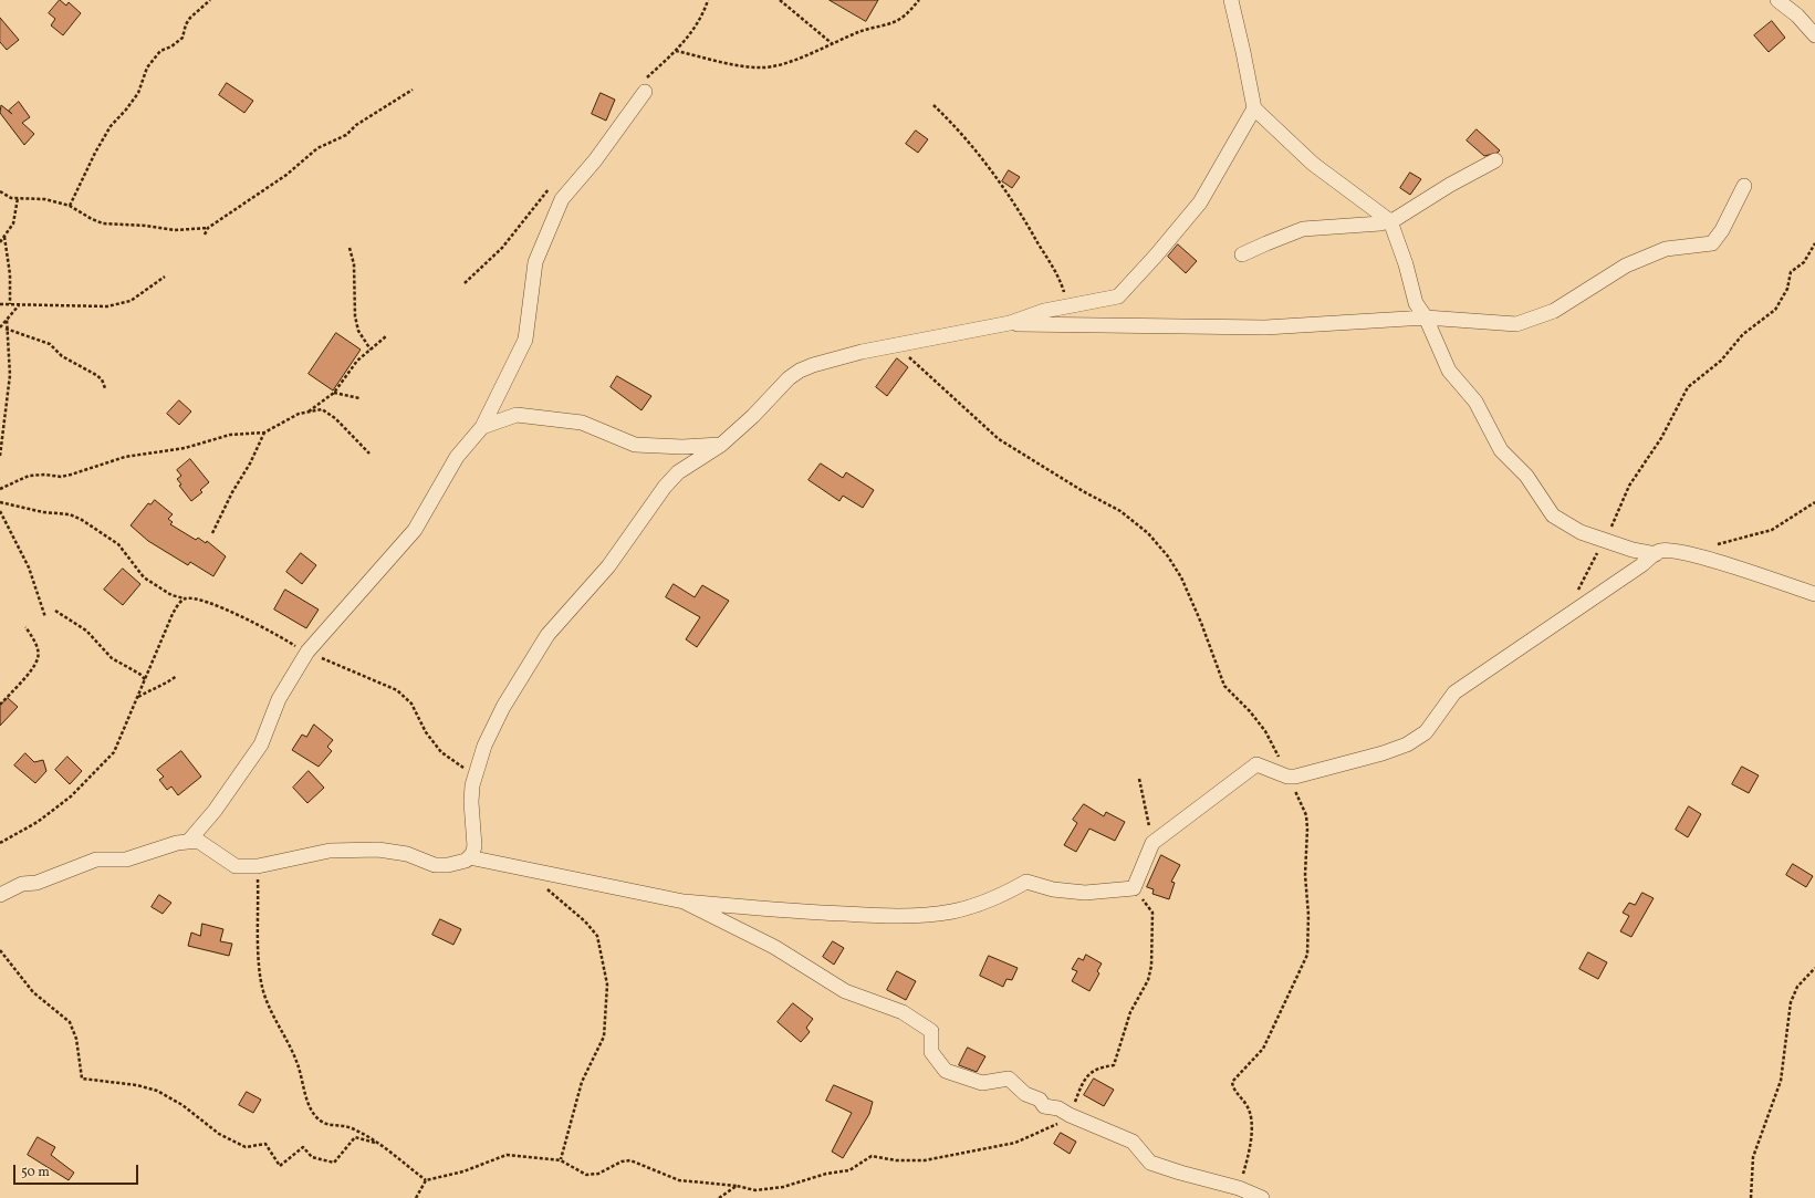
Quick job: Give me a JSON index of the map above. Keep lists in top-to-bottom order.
{
  "scale_bar": "50 m"
}
